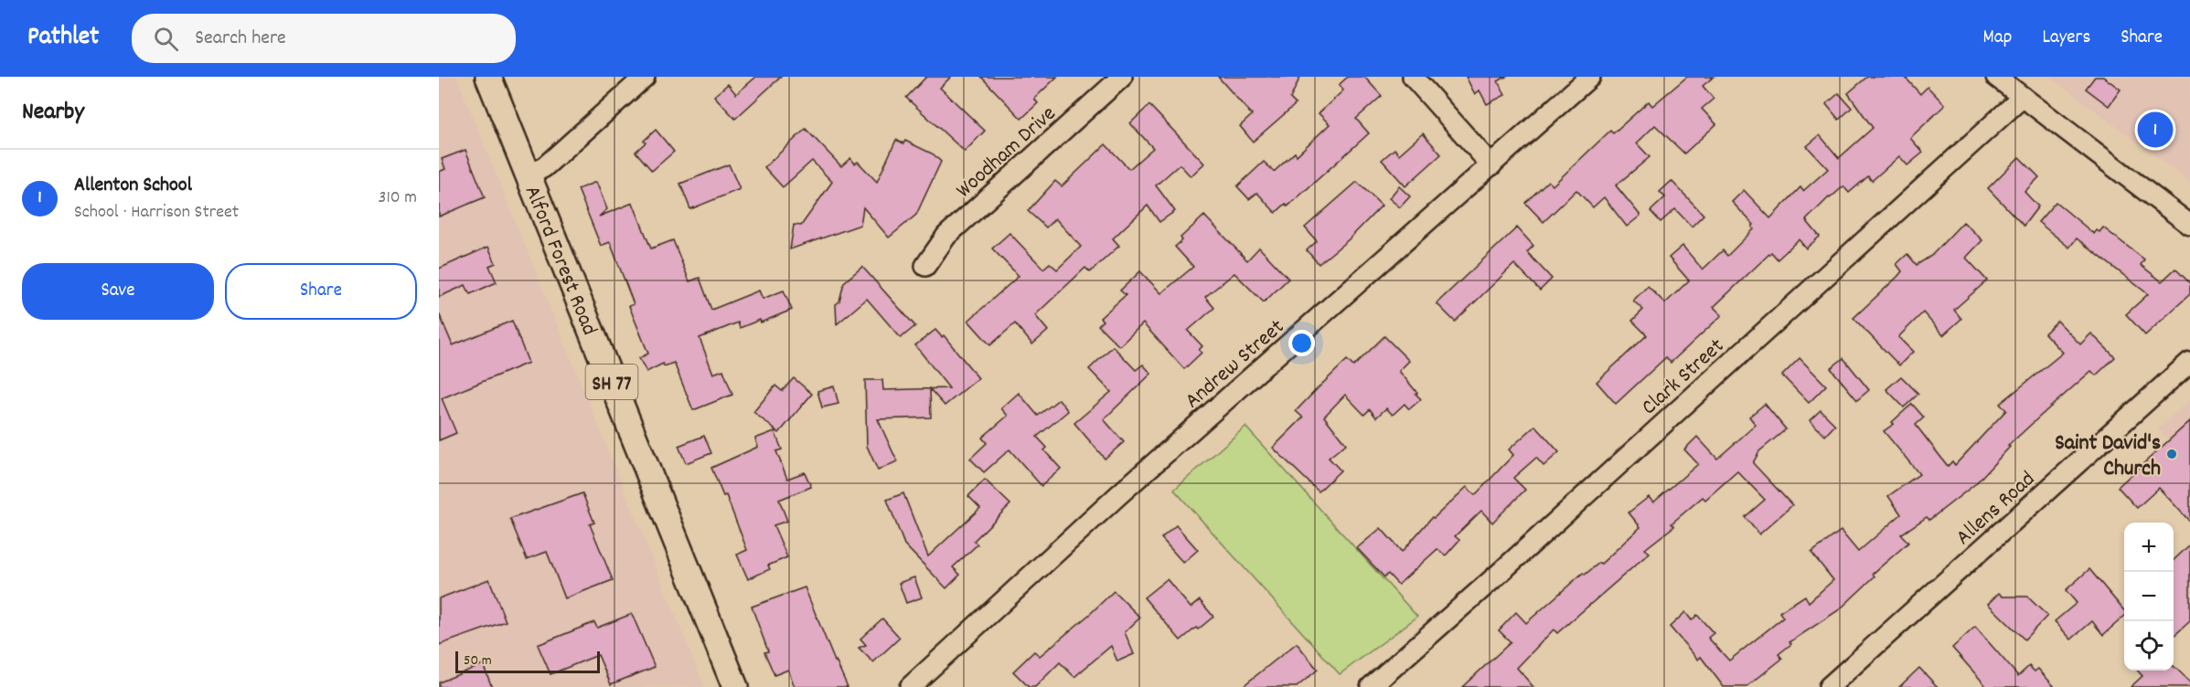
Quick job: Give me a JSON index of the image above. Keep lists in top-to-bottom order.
{
  "streets": {
    "main road": ["Alford Forest Road", "SH 77"],
    "street": [
      "Woodham Drive",
      "Andrew Street",
      "Clark Street",
      "Allens Road"
    ]
  },
  "places": ["Saint David's Church"],
  "scale_bar": "50 m",
  "page": {
    "header": "Pathlet",
    "search": "Search here",
    "nav": ["Map", "Layers", "Share"],
    "heading": "Nearby",
    "pins": "1",
    "list": [
      {
        "mark": "1",
        "name": "Allenton School",
        "note": "School · Harrison Street",
        "value": "310 m"
      }
    ],
    "buttons": ["Save", "Share"],
    "map_buttons": ["+", "−"],
    "scale": "50 m"
  }
}
